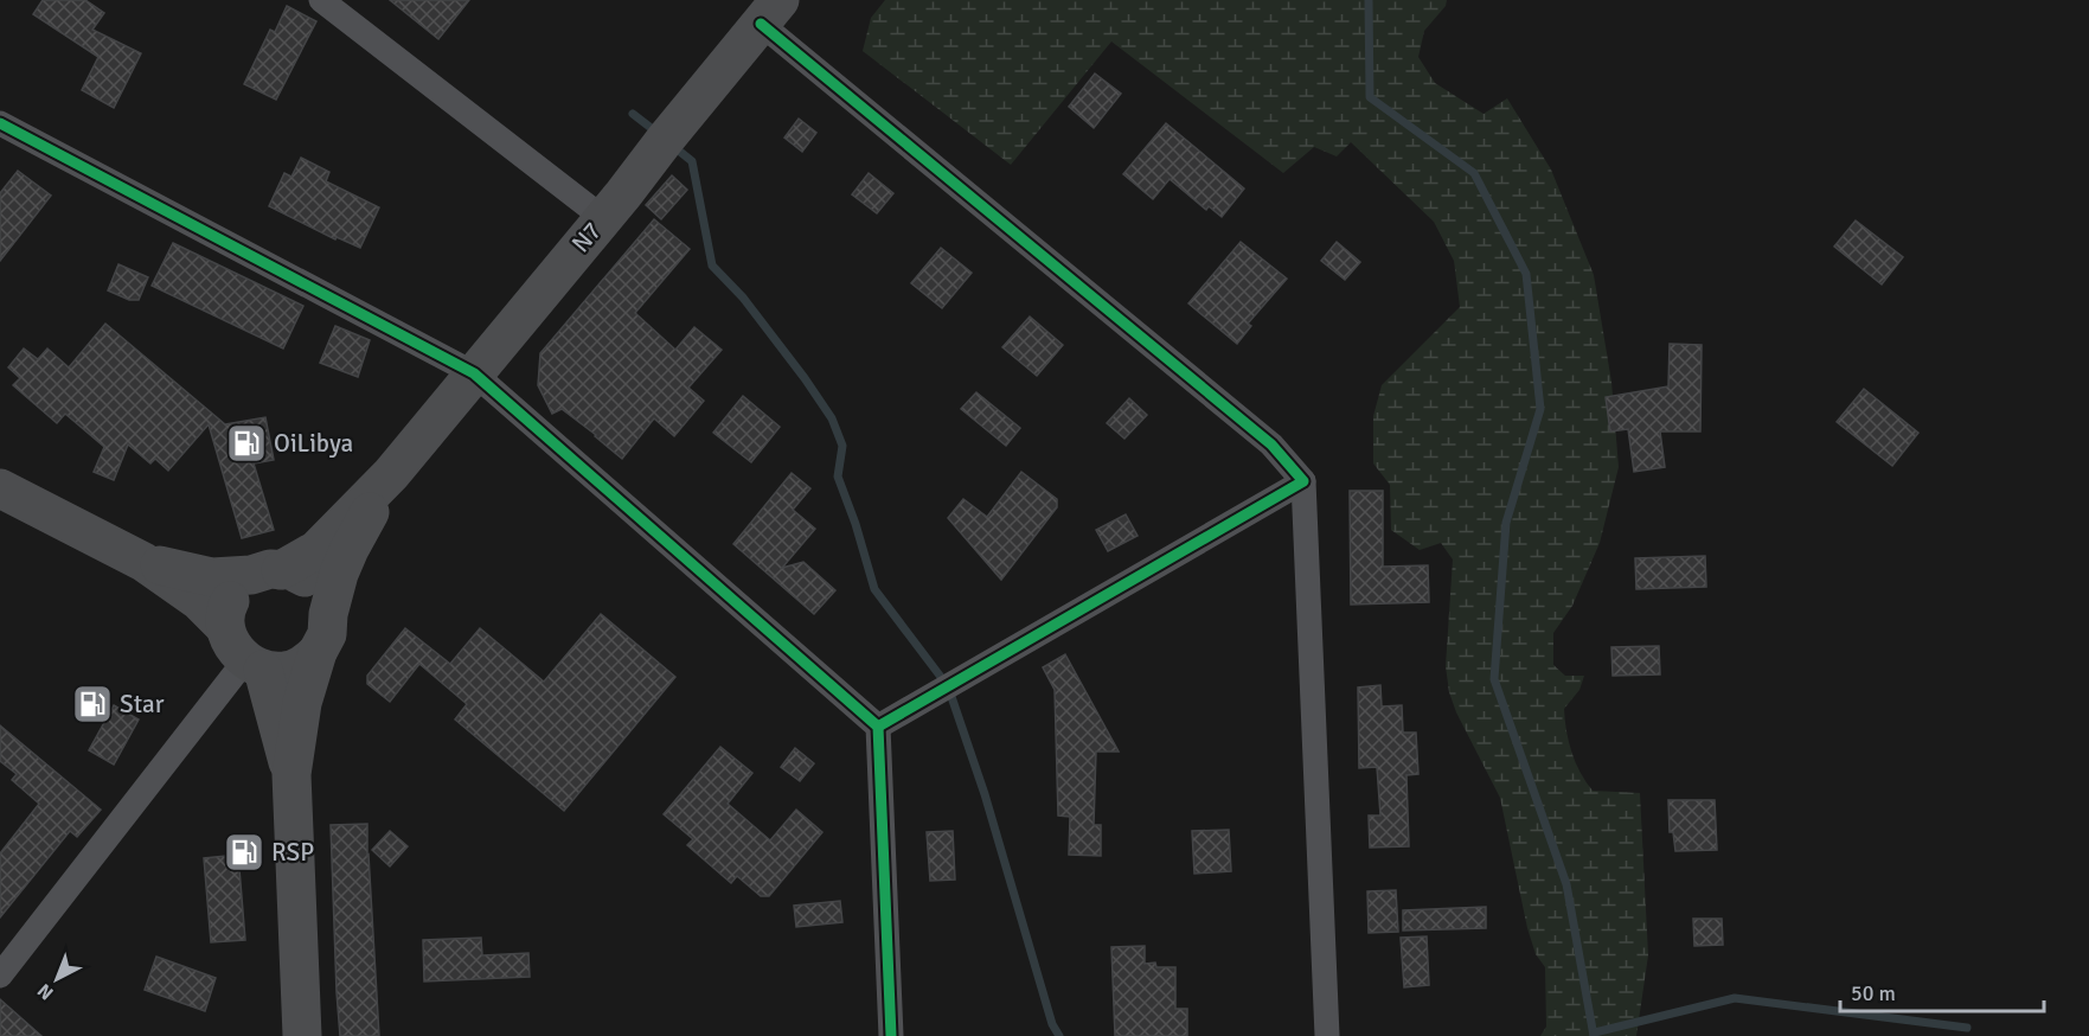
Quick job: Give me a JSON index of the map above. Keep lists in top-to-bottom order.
{
  "streets": {
    "main road": ["N7"]
  },
  "places": {
    "fuel station": ["OiLibya", "Star", "RSP"]
  },
  "scale_bar": "50 m",
  "north": "bottom left"
}
